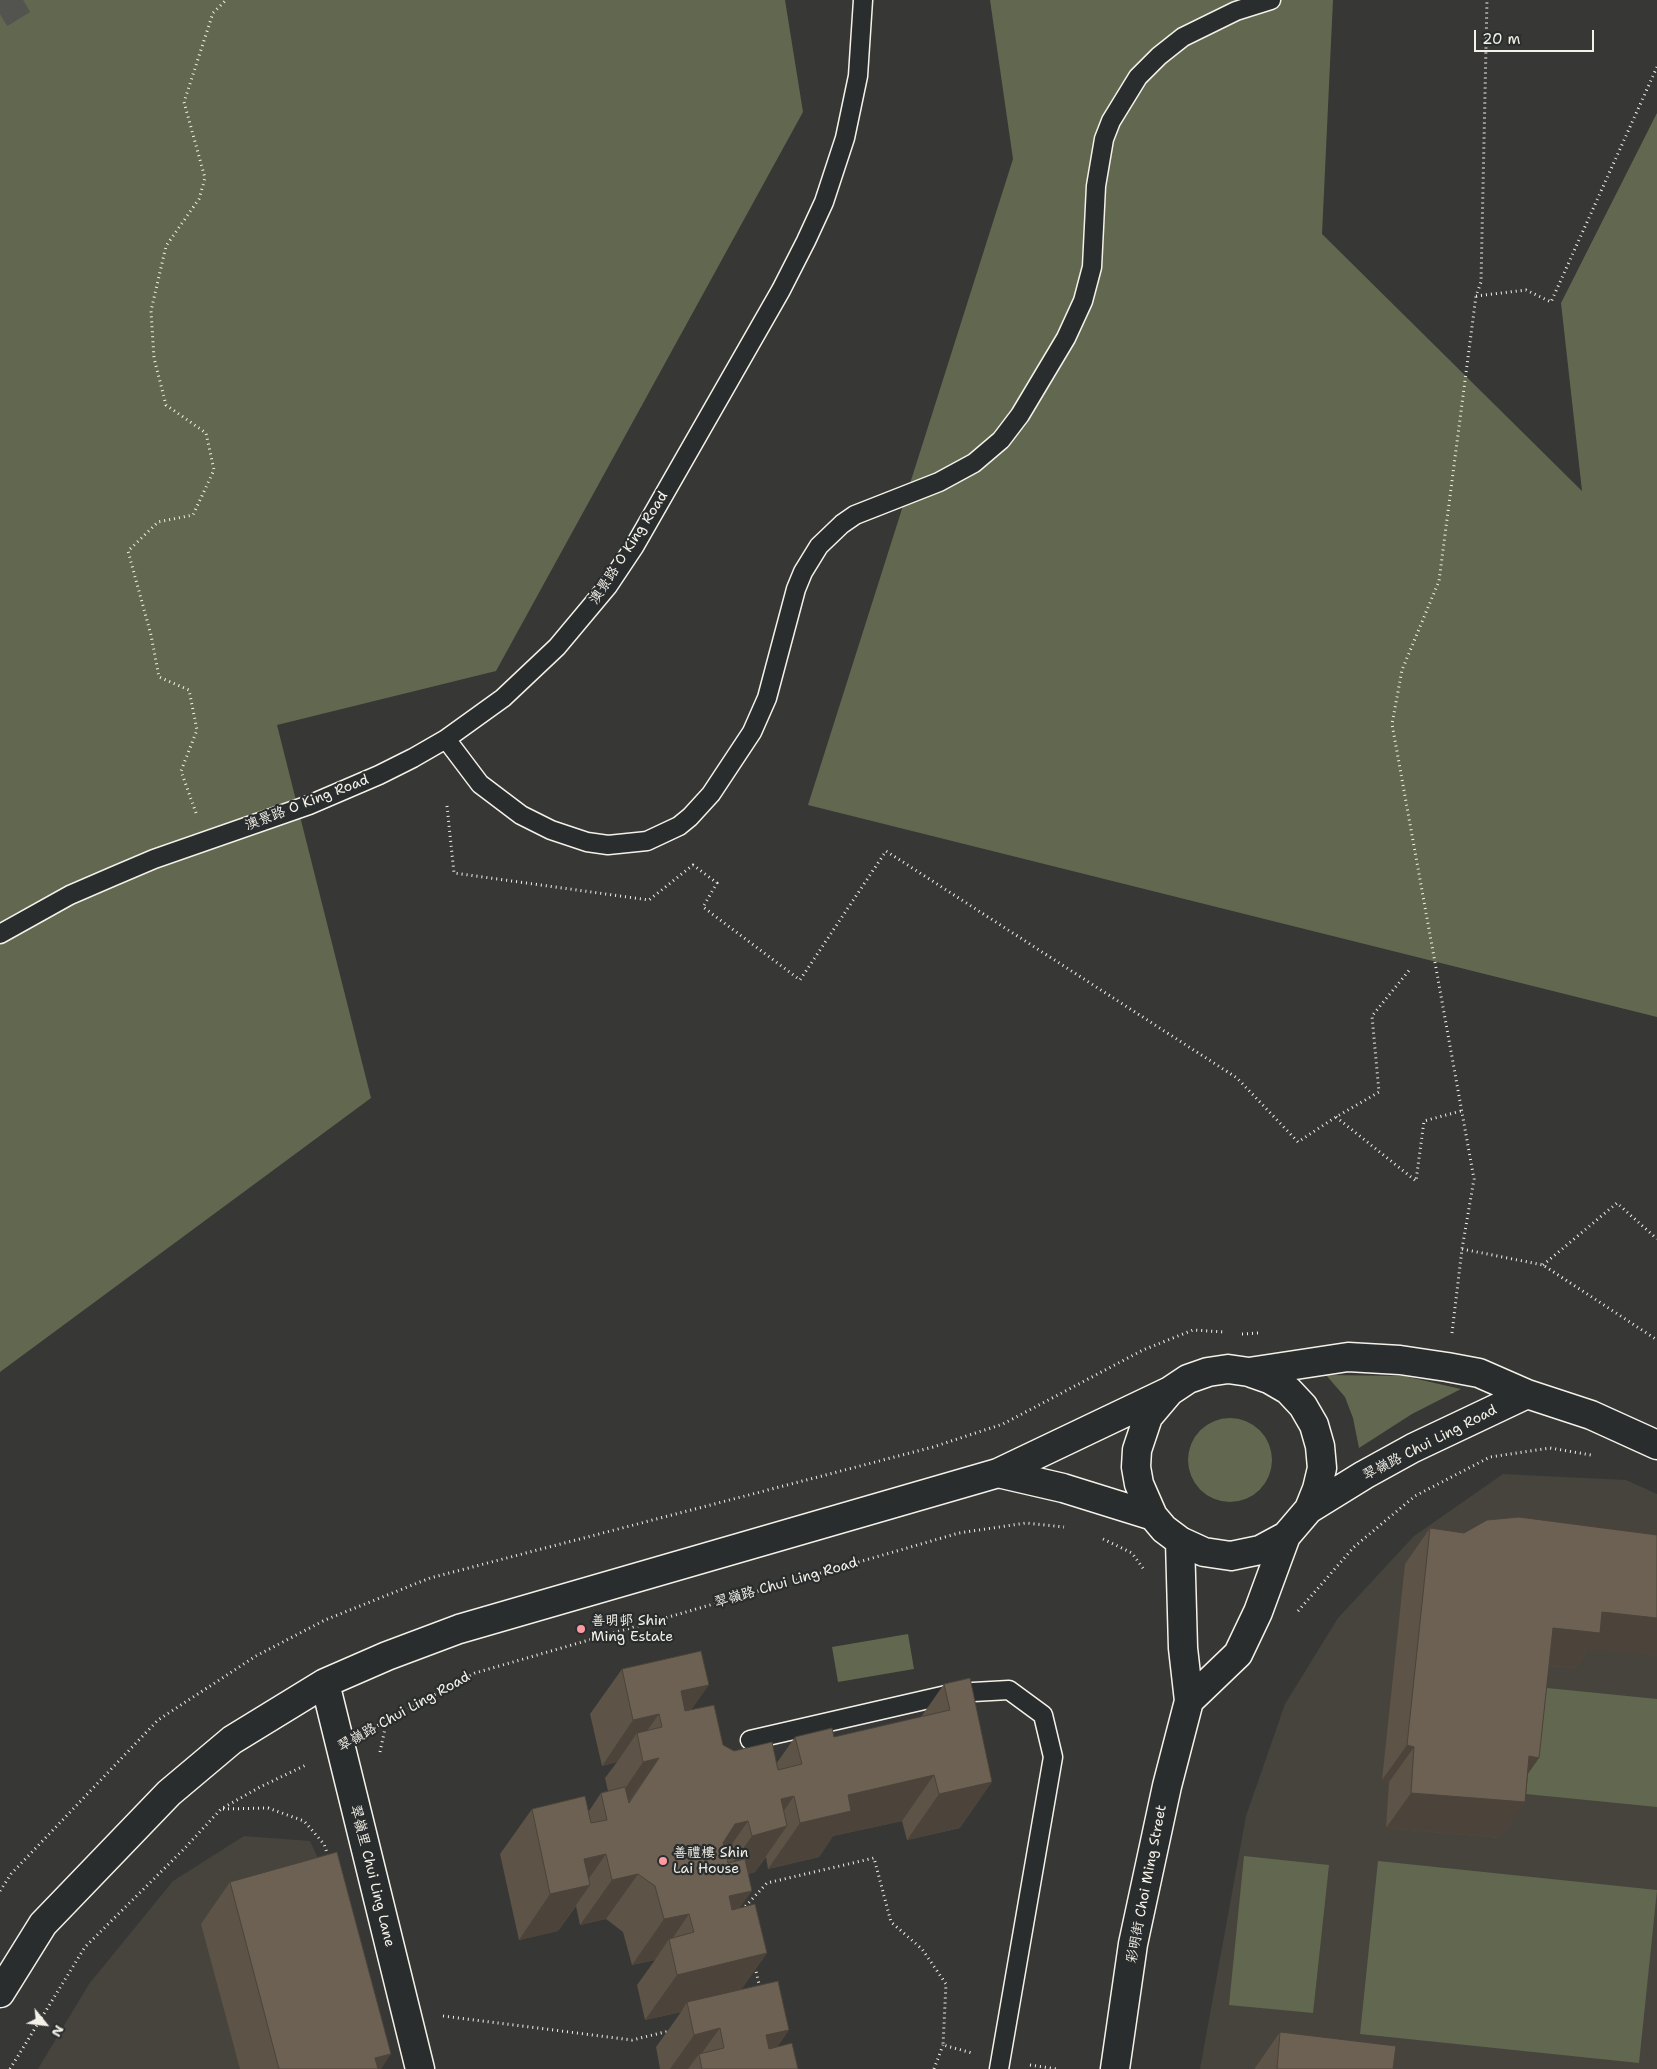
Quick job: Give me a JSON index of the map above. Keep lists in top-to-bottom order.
{
  "streets": {
    "street": ["翠嶺路 Chui Ling Road", "翠嶺里 Chui Ling Lane", "彩明街 Choi Ming Street"],
    "lane": ["澳景路 O King Road"]
  },
  "crossings": [
    ["翠嶺路 Chui Ling Road", "翠嶺里 Chui Ling Lane"],
    ["翠嶺路 Chui Ling Road", "彩明街 Choi Ming Street"]
  ],
  "places": ["善明邨 Shin Ming Estate", "善禮樓 Shin Lai House"],
  "scale_bar": "20 m",
  "north": "bottom right"
}
